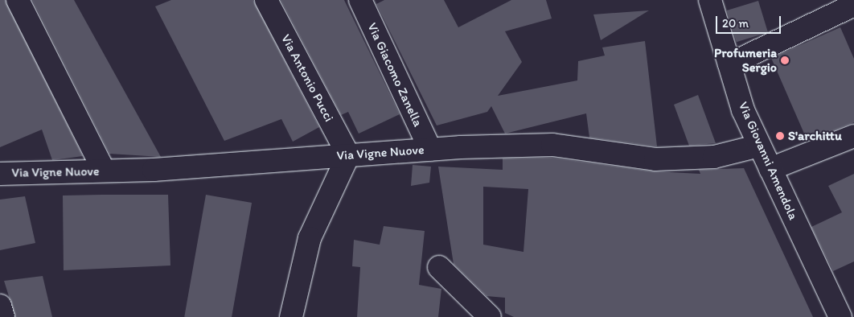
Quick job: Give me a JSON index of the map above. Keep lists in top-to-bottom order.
{
  "streets": {
    "street": [
      "Via Giacomo Zanella",
      "Via Antonio Pucci",
      "Via Vigne Nuove",
      "Via Giovanni Amendola"
    ]
  },
  "crossings": [
    ["Via Giacomo Zanella", "Via Vigne Nuove"],
    ["Via Antonio Pucci", "Via Vigne Nuove"],
    ["Via Vigne Nuove", "Via Giovanni Amendola"]
  ],
  "places": ["Profumeria Sergio", "S'archittu"],
  "scale_bar": "20 m"
}
